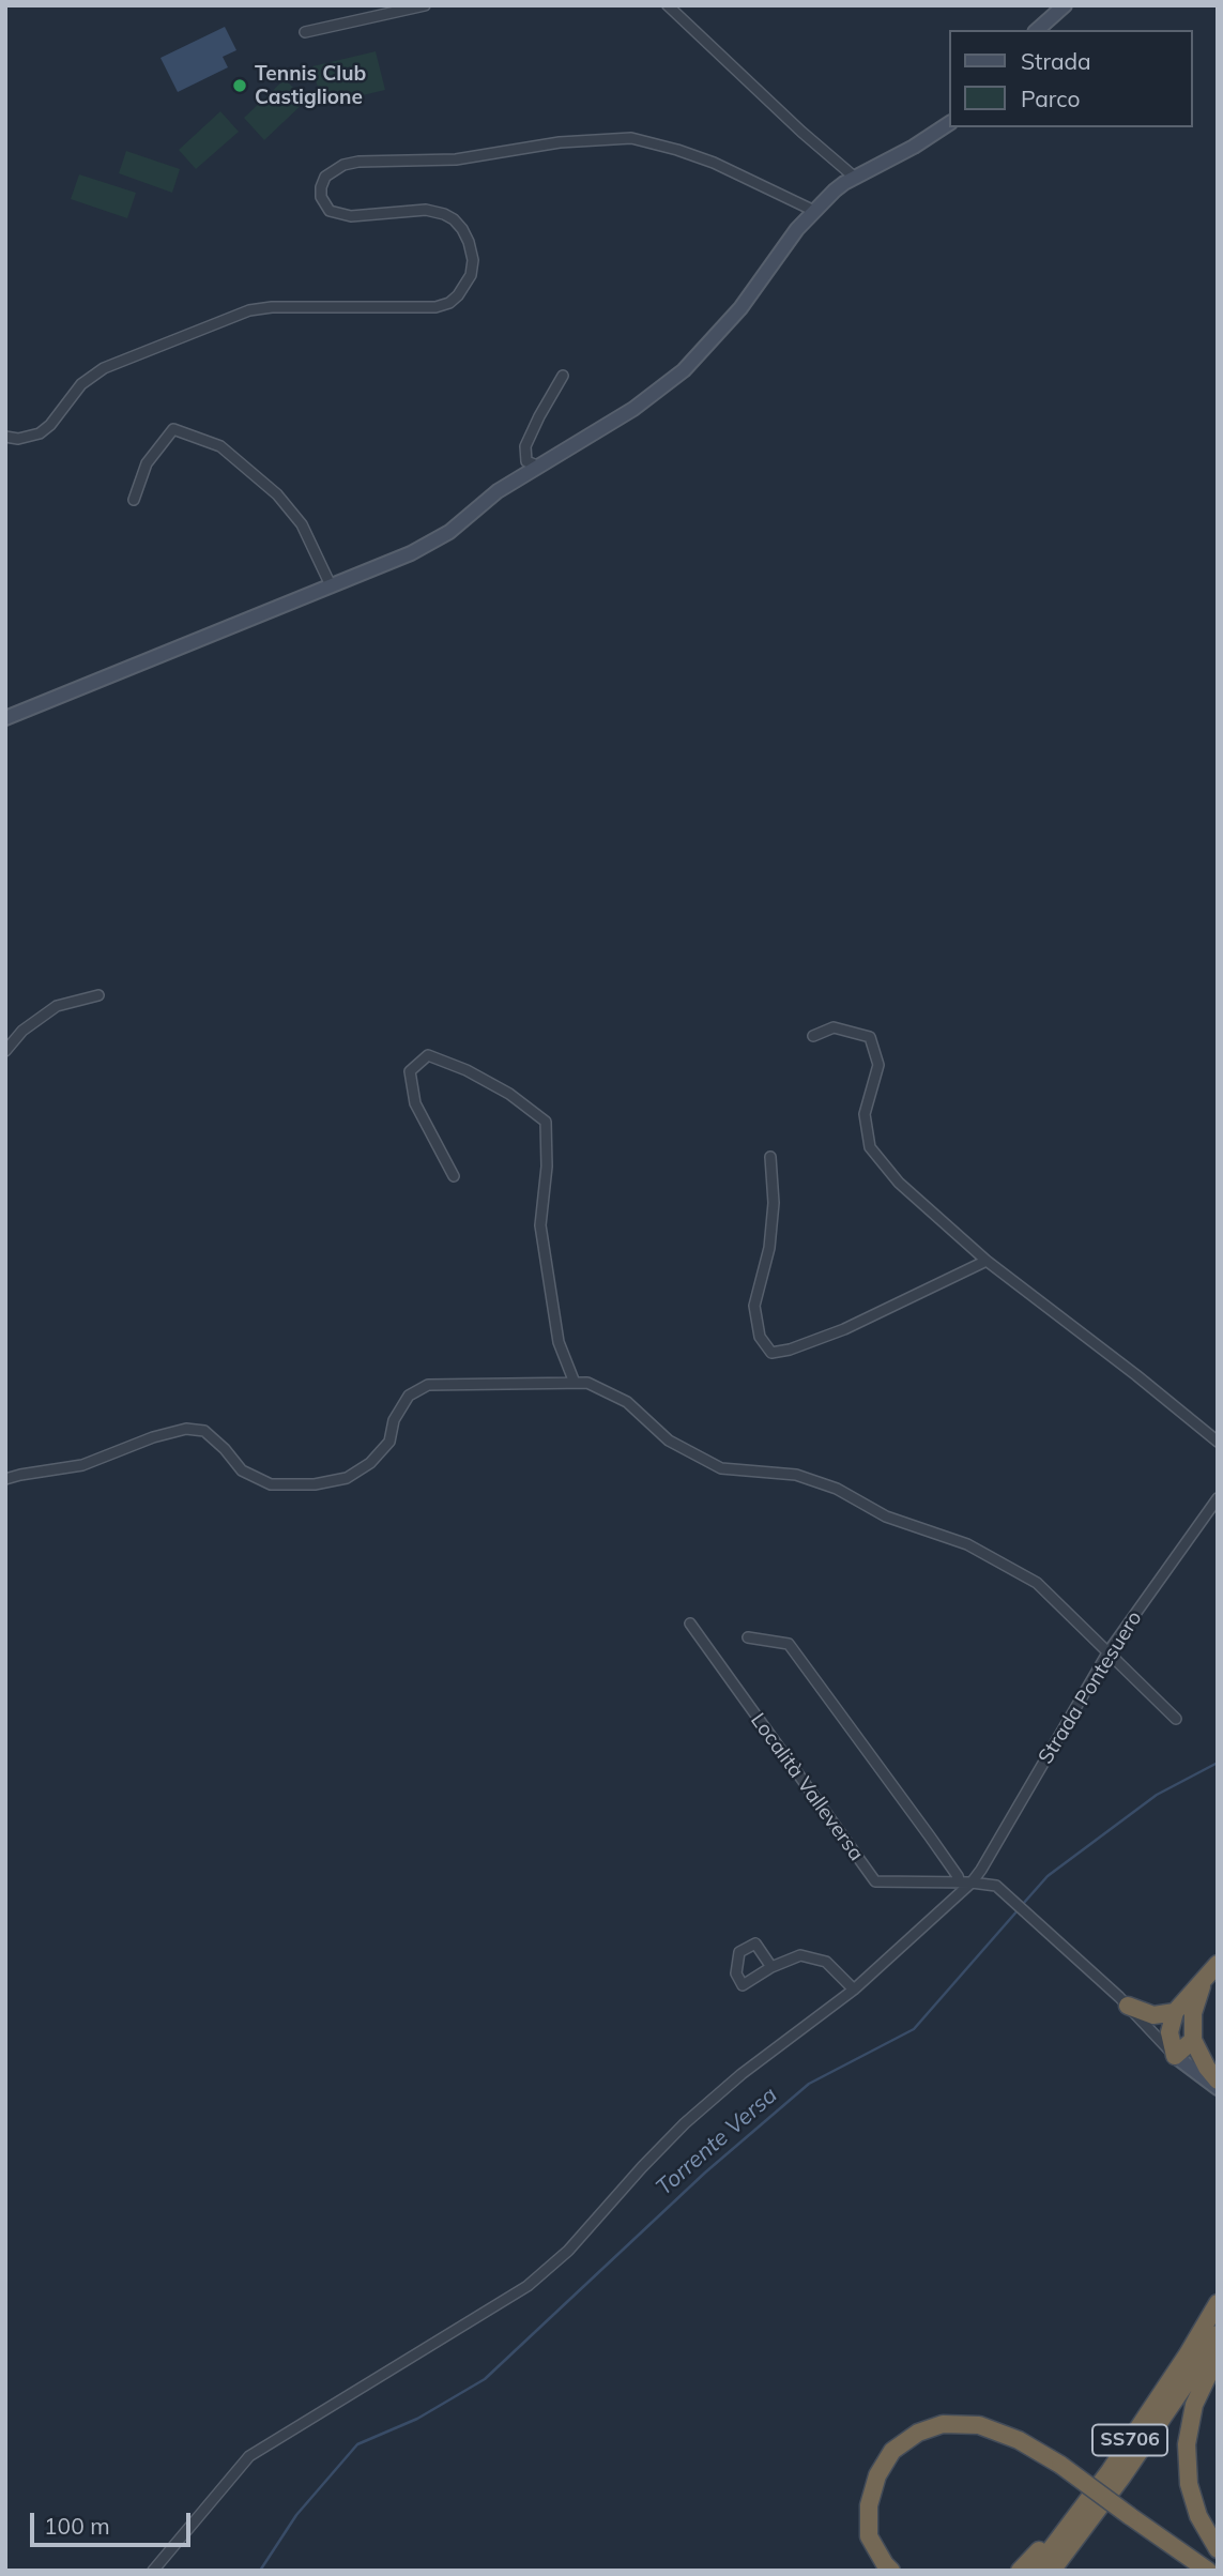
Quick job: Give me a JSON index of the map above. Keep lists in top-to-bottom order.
{
  "streets": {
    "highway": ["SS706"],
    "street": ["Strada Pontesuero", "Località Valleversa"]
  },
  "crossings": [
    ["Strada Pontesuero", "Località Valleversa"]
  ],
  "water": ["Torrente Versa"],
  "places": ["Tennis Club Castiglione"],
  "legend": ["Strada", "Parco"],
  "scale_bar": "100 m"
}
